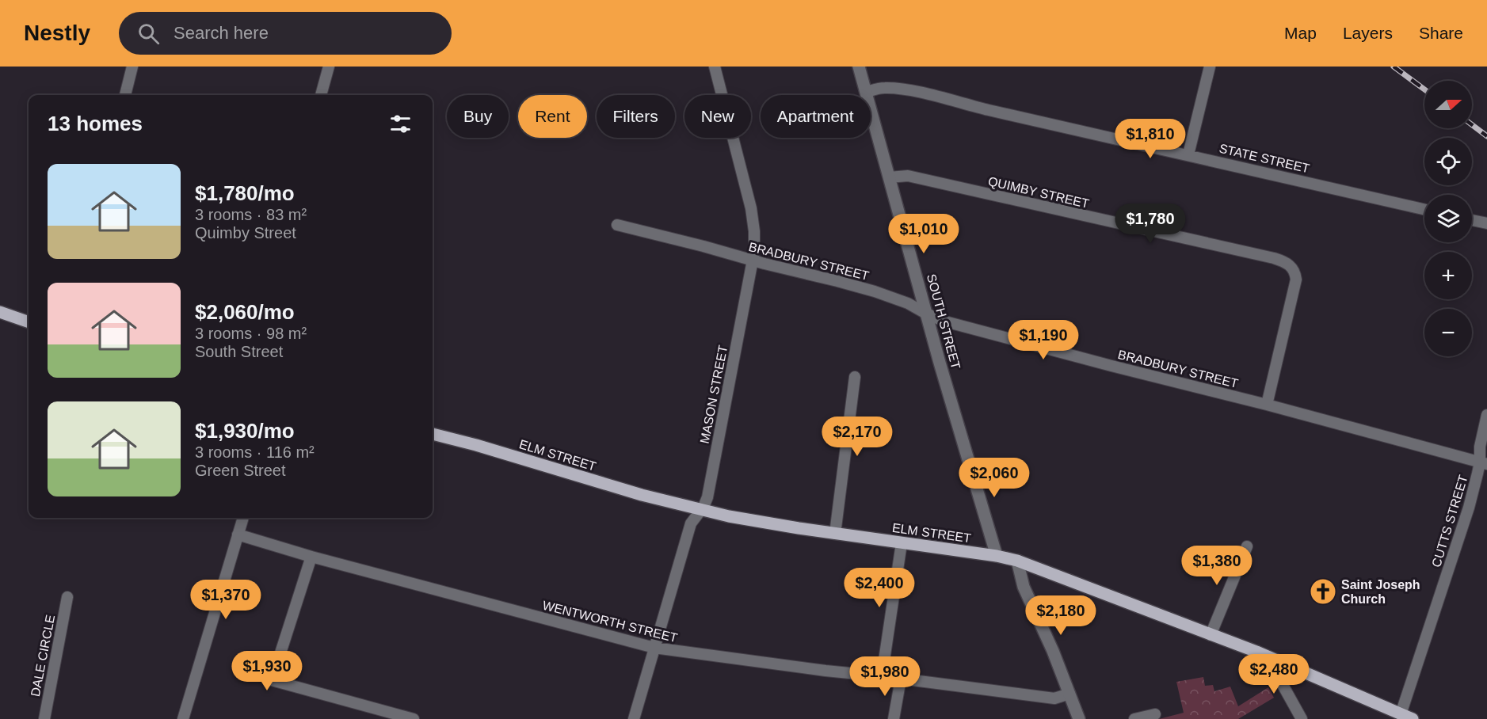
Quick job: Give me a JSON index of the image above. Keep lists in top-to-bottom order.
{
  "streets": {
    "main road": ["ELM STREET"],
    "street": [
      "STATE STREET",
      "QUIMBY STREET",
      "BRADBURY STREET",
      "SOUTH STREET",
      "MASON STREET",
      "CUTTS STREET",
      "WENTWORTH STREET",
      "DALE CIRCLE"
    ]
  },
  "crossings": [
    ["STATE STREET", "SOUTH STREET"],
    ["QUIMBY STREET", "BRADBURY STREET"],
    ["QUIMBY STREET", "SOUTH STREET"],
    ["BRADBURY STREET", "SOUTH STREET"],
    ["BRADBURY STREET", "MASON STREET"],
    ["BRADBURY STREET", "CUTTS STREET"],
    ["SOUTH STREET", "ELM STREET"],
    ["MASON STREET", "ELM STREET"],
    ["MASON STREET", "WENTWORTH STREET"],
    ["ELM STREET", "CUTTS STREET"]
  ],
  "places": {
    "church": ["Saint Joseph Church"]
  },
  "north": "right",
  "page": {
    "header": "Nestly",
    "search": "Search here",
    "nav": ["Map", "Layers", "Share"],
    "map_buttons": ["+", "−"],
    "chip": [
      "Buy",
      "Rent",
      "Filters",
      "New",
      "Apartment"
    ],
    "heading": "13 homes",
    "price": [
      "$1,810",
      "$1,780",
      "$1,010",
      "$1,190",
      "$2,170",
      "$2,060",
      "$1,380",
      "$2,400",
      "$1,370",
      "$2,180",
      "$1,930",
      "$2,480",
      "$1,980"
    ],
    "list": [
      {
        "name": "$1,780/mo",
        "note": "3 rooms · 83 m² · Quimby Street"
      },
      {
        "name": "$2,060/mo",
        "note": "3 rooms · 98 m² · South Street"
      },
      {
        "name": "$1,930/mo",
        "note": "3 rooms · 116 m² · Green Street"
      }
    ]
  }
}
